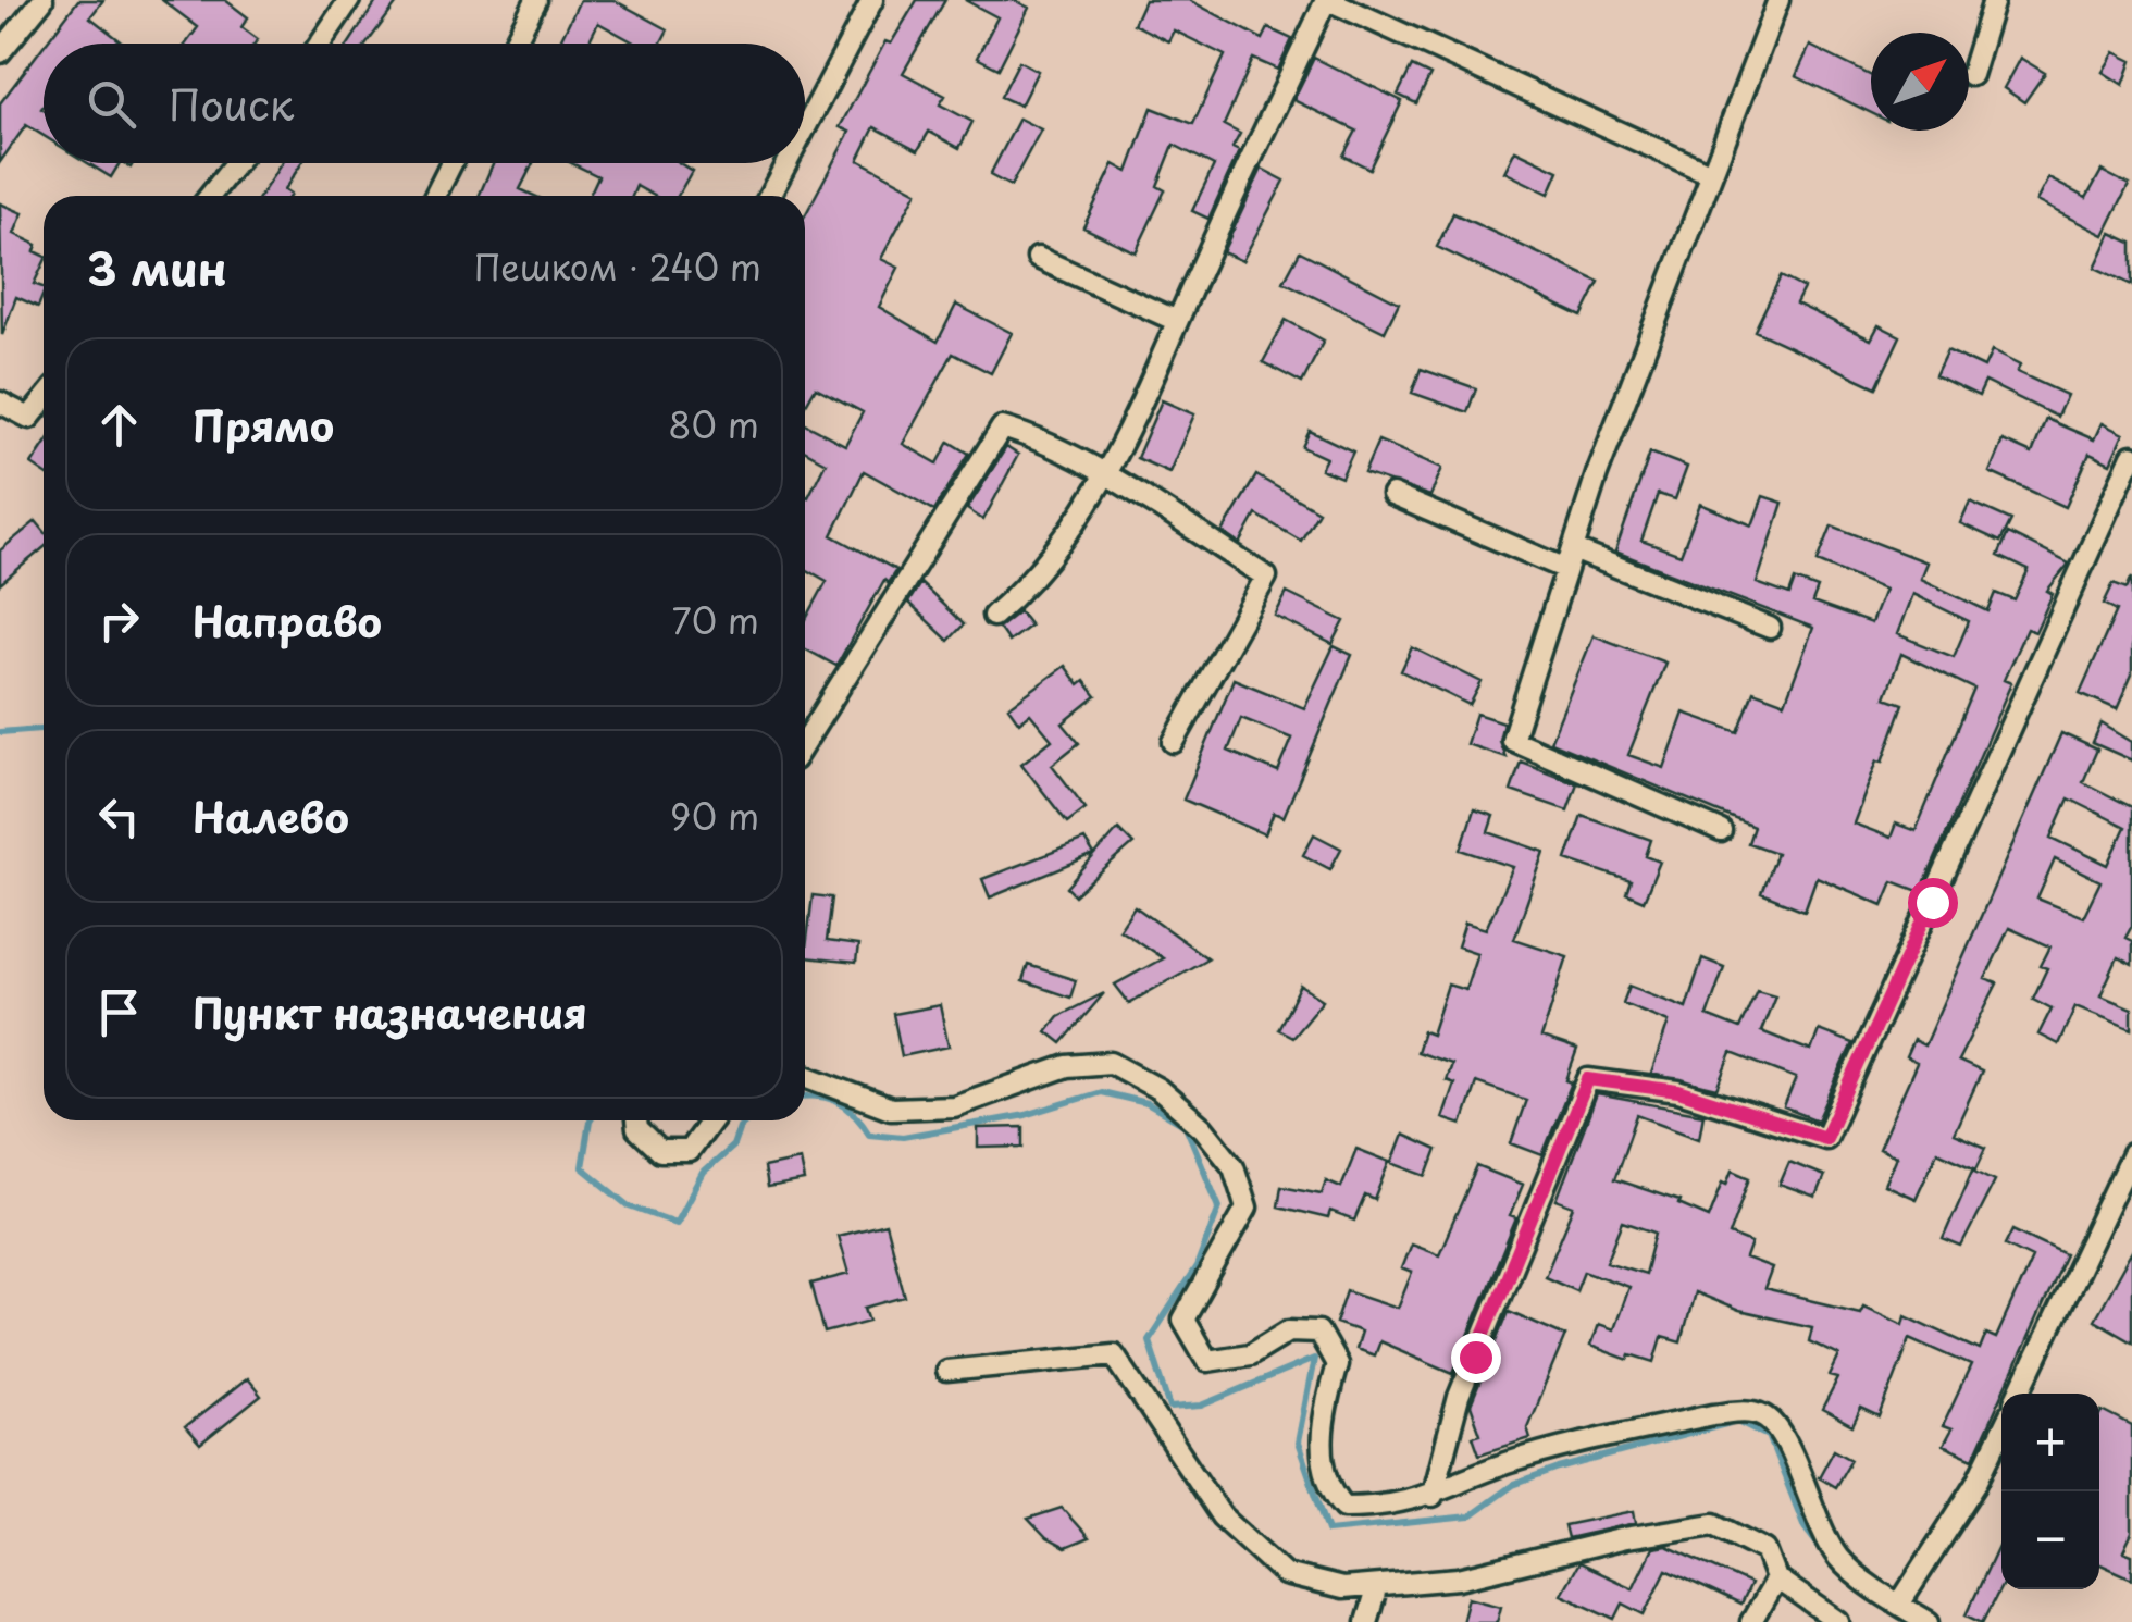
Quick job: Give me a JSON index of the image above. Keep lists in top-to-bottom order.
{
  "north": "top right",
  "page": {
    "search": "Поиск",
    "heading": ["3 мин", "Пешком · 240 m"],
    "list": [
      ["Прямо", "80 m"],
      ["Направо", "70 m"],
      ["Налево", "90 m"],
      "Пункт назначения"
    ],
    "map_buttons": ["+", "−"]
  }
}
